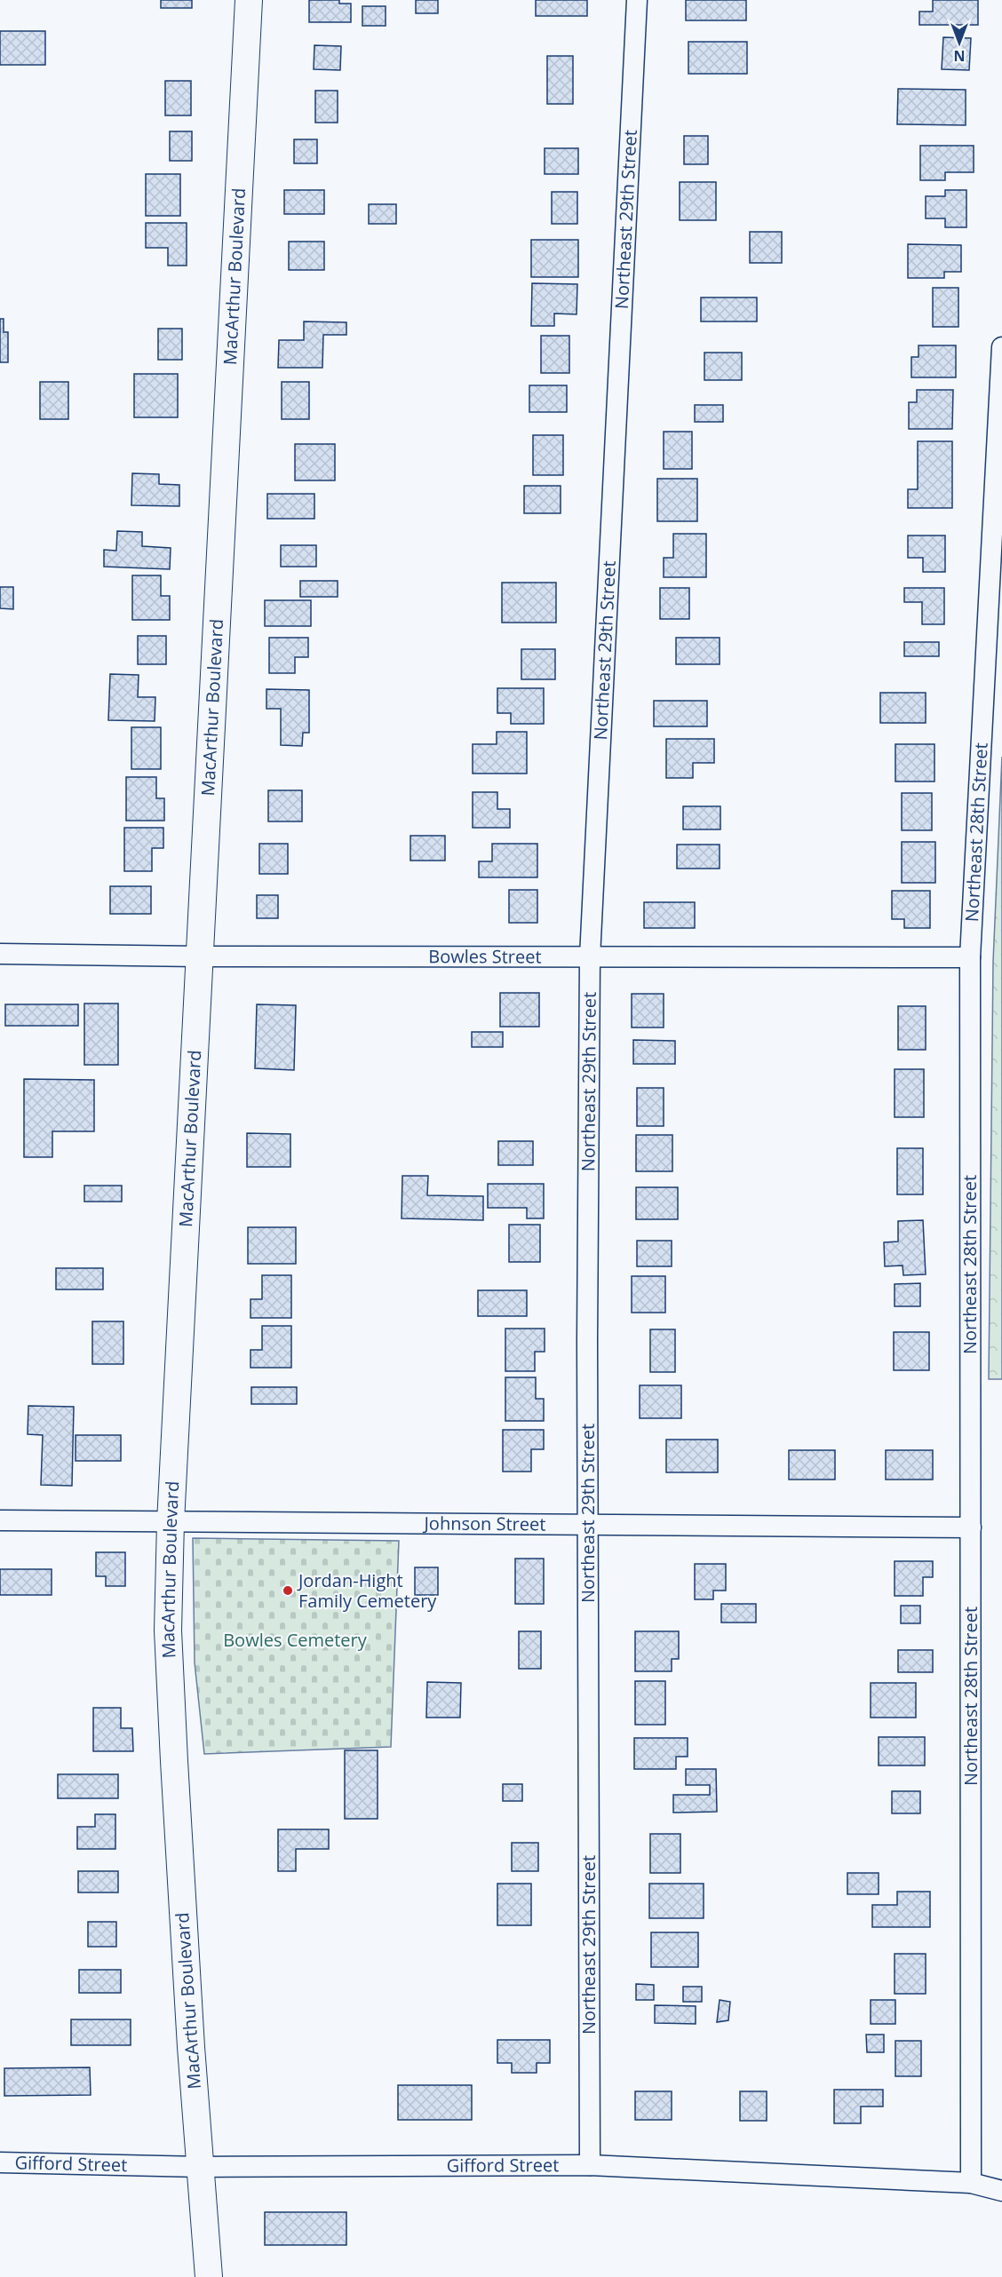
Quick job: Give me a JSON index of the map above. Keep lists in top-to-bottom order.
{
  "streets": {
    "main road": ["MacArthur Boulevard"],
    "street": [
      "Northeast 29th Street",
      "Northeast 28th Street",
      "Bowles Street",
      "Johnson Street",
      "Gifford Street"
    ]
  },
  "crossings": [
    ["Northeast 29th Street", "Bowles Street"],
    ["Northeast 29th Street", "Johnson Street"],
    ["Northeast 29th Street", "Gifford Street"],
    ["MacArthur Boulevard", "Bowles Street"],
    ["MacArthur Boulevard", "Johnson Street"],
    ["MacArthur Boulevard", "Gifford Street"],
    ["Northeast 28th Street", "Bowles Street"],
    ["Northeast 28th Street", "Johnson Street"],
    ["Northeast 28th Street", "Gifford Street"]
  ],
  "parks": ["Bowles Cemetery"],
  "places": ["Jordan-Hight Family Cemetery"],
  "north": "bottom"
}
